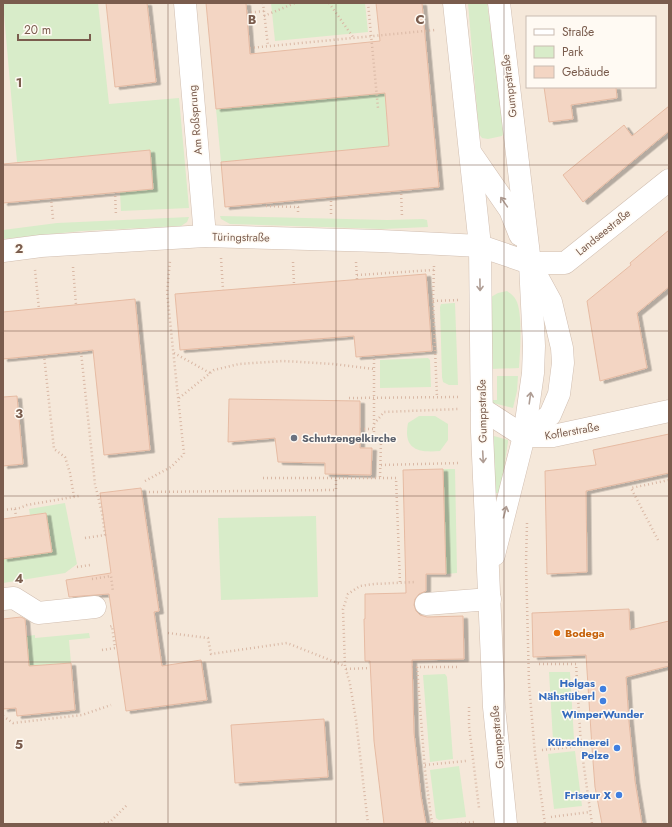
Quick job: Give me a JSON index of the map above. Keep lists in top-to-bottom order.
{
  "streets": {
    "street": [
      "Gumppstraße",
      "Am Roßsprung",
      "Landseestraße",
      "Türingstraße",
      "Koflerstraße"
    ]
  },
  "crossings": [
    ["Gumppstraße", "Landseestraße"],
    ["Gumppstraße", "Türingstraße"],
    ["Gumppstraße", "Koflerstraße"],
    ["Am Roßsprung", "Türingstraße"]
  ],
  "places": [
    "Schutzengelkirche",
    "Bodega",
    "Helgas Nähstüberl",
    "WimperWunder",
    "Kürschnerei Pelze",
    "Friseur X"
  ],
  "legend": ["Straße", "Park", "Gebäude"],
  "scale_bar": "20 m",
  "grid": {
    "columns": ["B", "C"],
    "rows": [
      "1",
      "2",
      "3",
      "4",
      "5"
    ]
  }
}
